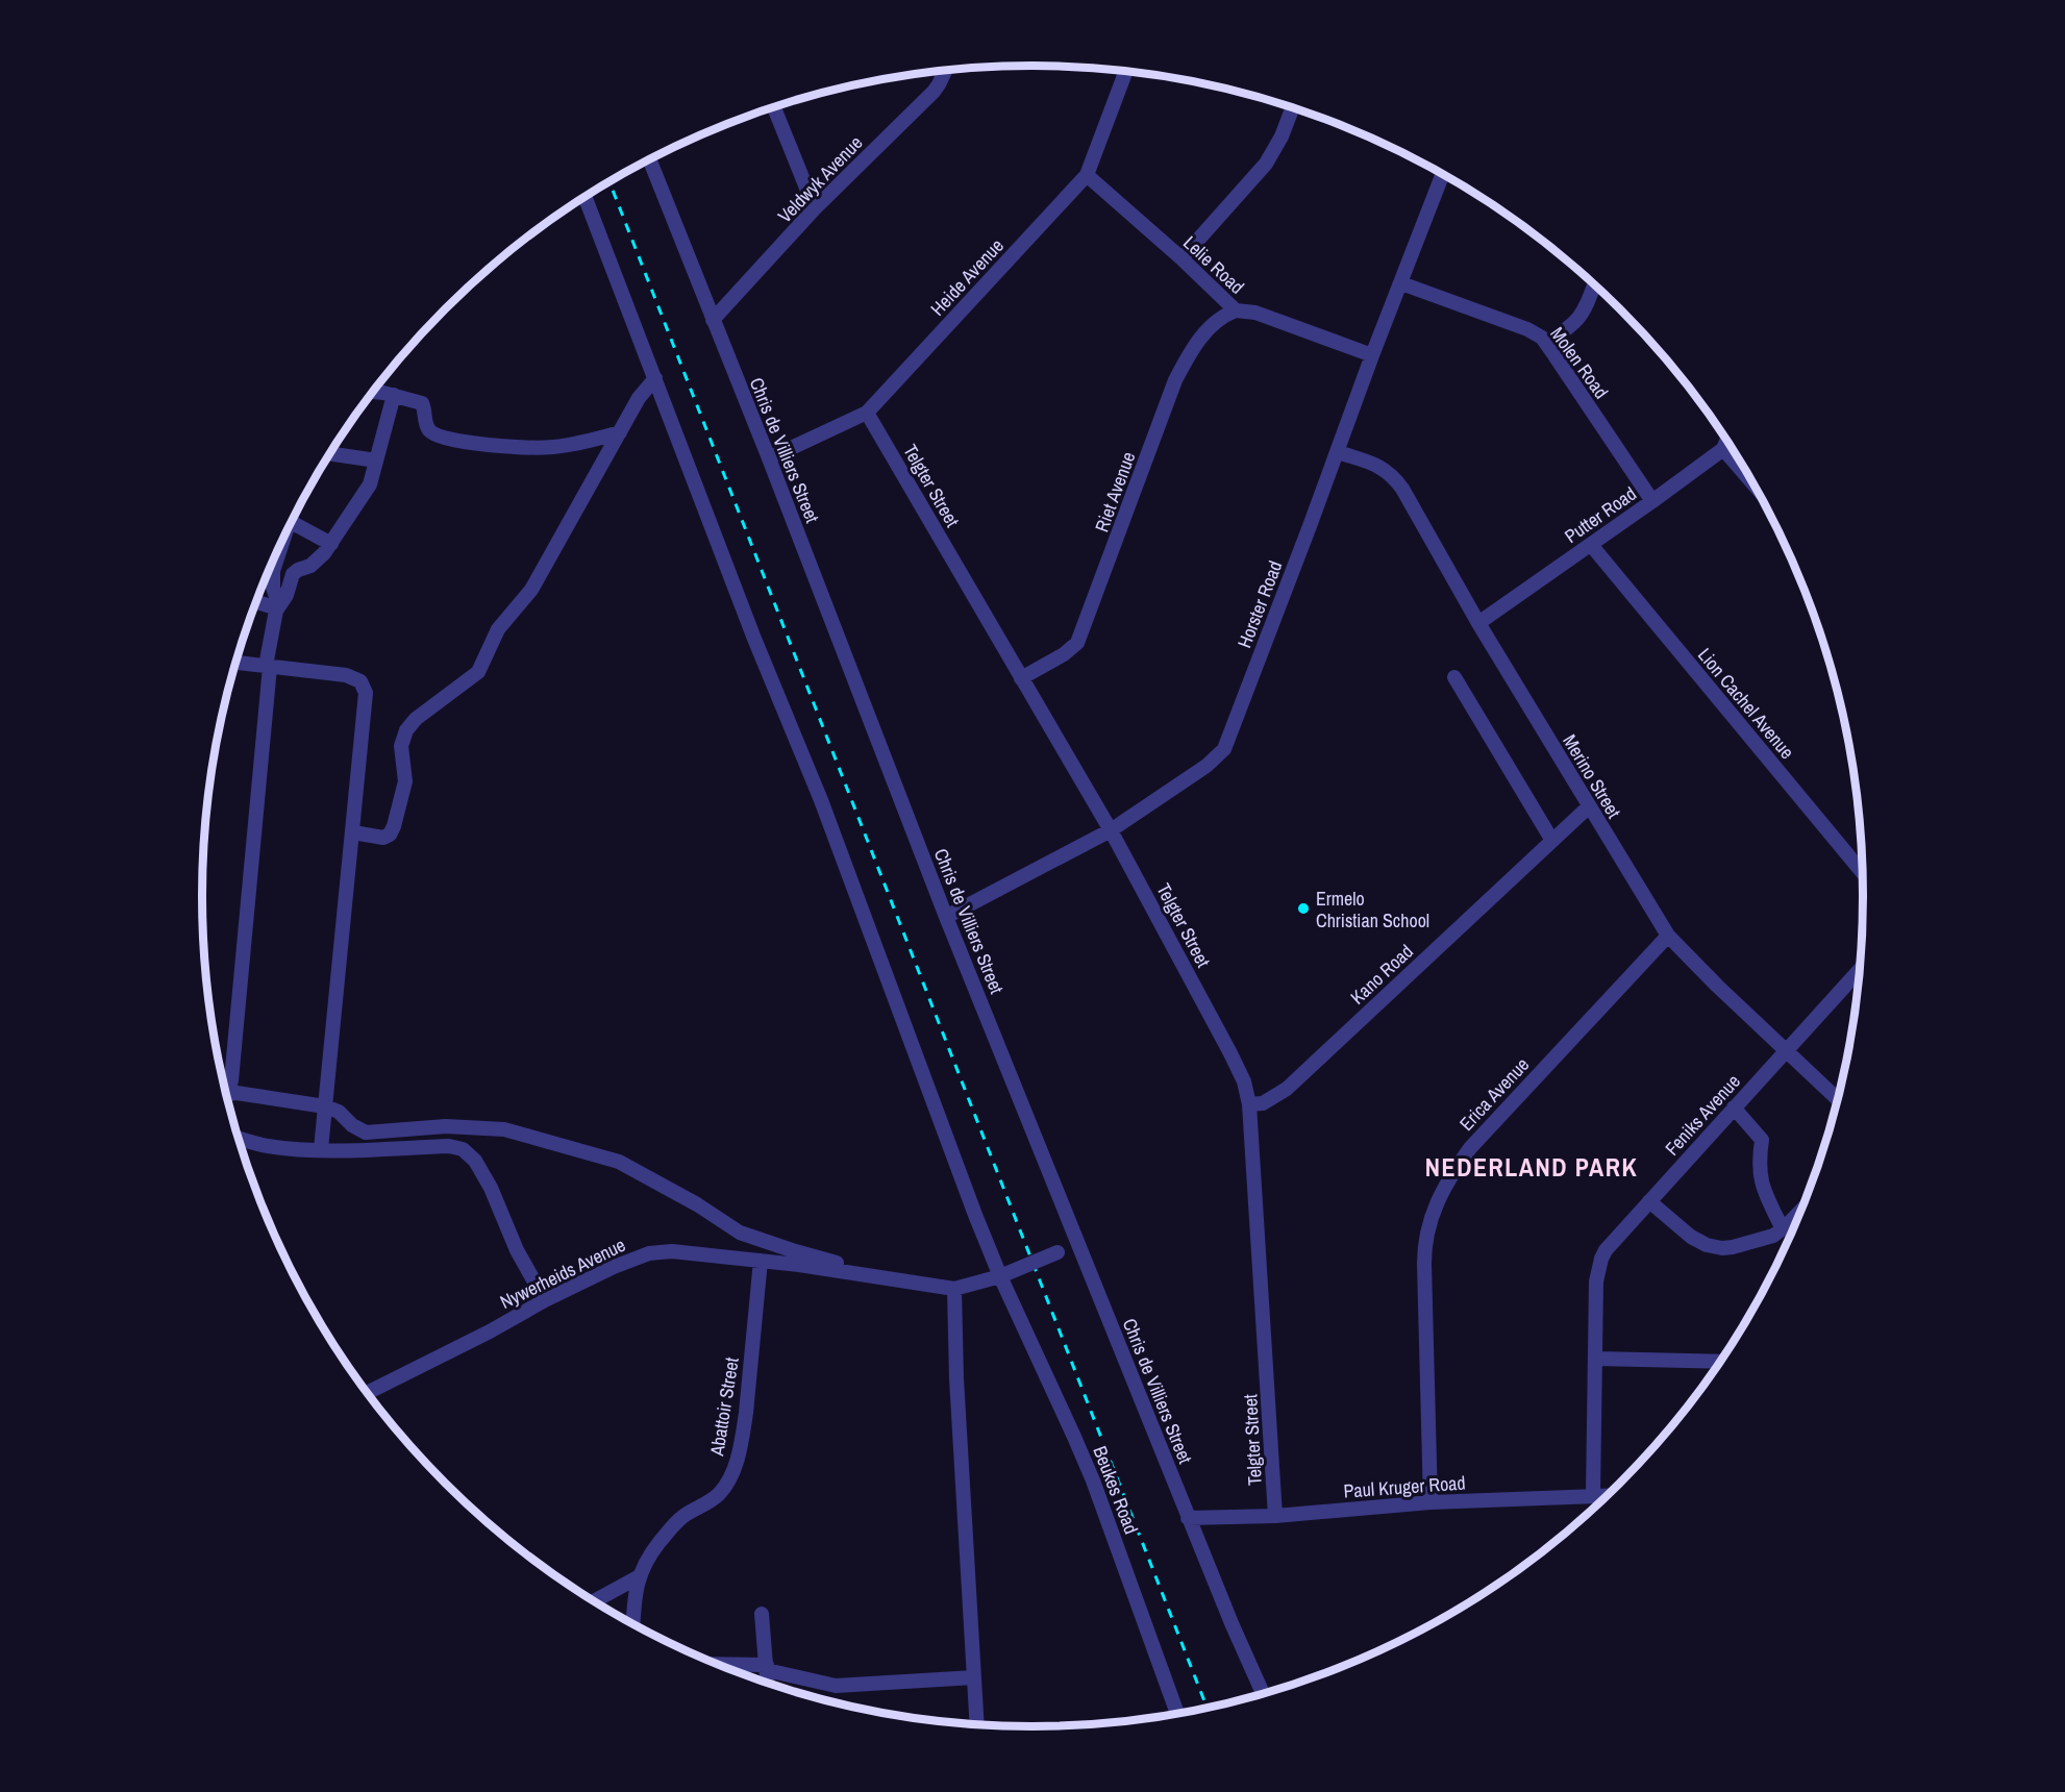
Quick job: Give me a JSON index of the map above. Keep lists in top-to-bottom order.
{
  "streets": {
    "street": [
      "Veldwyk Avenue",
      "Lelie Road",
      "Heide Avenue",
      "Molen Road",
      "Chris de Villiers Street",
      "Telgter Street",
      "Riet Avenue",
      "Putter Road",
      "Horster Road",
      "Lion Cachel Avenue",
      "Merino Street",
      "Kano Road",
      "Erica Avenue",
      "Feniks Avenue",
      "Nywerheids Avenue",
      "Abattoir Street",
      "Paul Kruger Road",
      "Beukes Road"
    ]
  },
  "crossings": [
    ["Veldwyk Avenue", "Chris de Villiers Street"],
    ["Lelie Road", "Heide Avenue"],
    ["Lelie Road", "Riet Avenue"],
    ["Lelie Road", "Horster Road"],
    ["Heide Avenue", "Chris de Villiers Street"],
    ["Heide Avenue", "Telgter Street"],
    ["Molen Road", "Putter Road"],
    ["Molen Road", "Horster Road"],
    ["Chris de Villiers Street", "Horster Road"],
    ["Chris de Villiers Street", "Paul Kruger Road"],
    ["Telgter Street", "Riet Avenue"],
    ["Telgter Street", "Horster Road"],
    ["Telgter Street", "Kano Road"],
    ["Telgter Street", "Paul Kruger Road"],
    ["Putter Road", "Lion Cachel Avenue"],
    ["Putter Road", "Merino Street"],
    ["Horster Road", "Merino Street"],
    ["Merino Street", "Kano Road"],
    ["Merino Street", "Erica Avenue"],
    ["Merino Street", "Feniks Avenue"],
    ["Erica Avenue", "Paul Kruger Road"],
    ["Feniks Avenue", "Paul Kruger Road"],
    ["Nywerheids Avenue", "Abattoir Street"]
  ],
  "districts": ["NEDERLAND PARK"],
  "places": ["Ermelo Christian School"]
}
